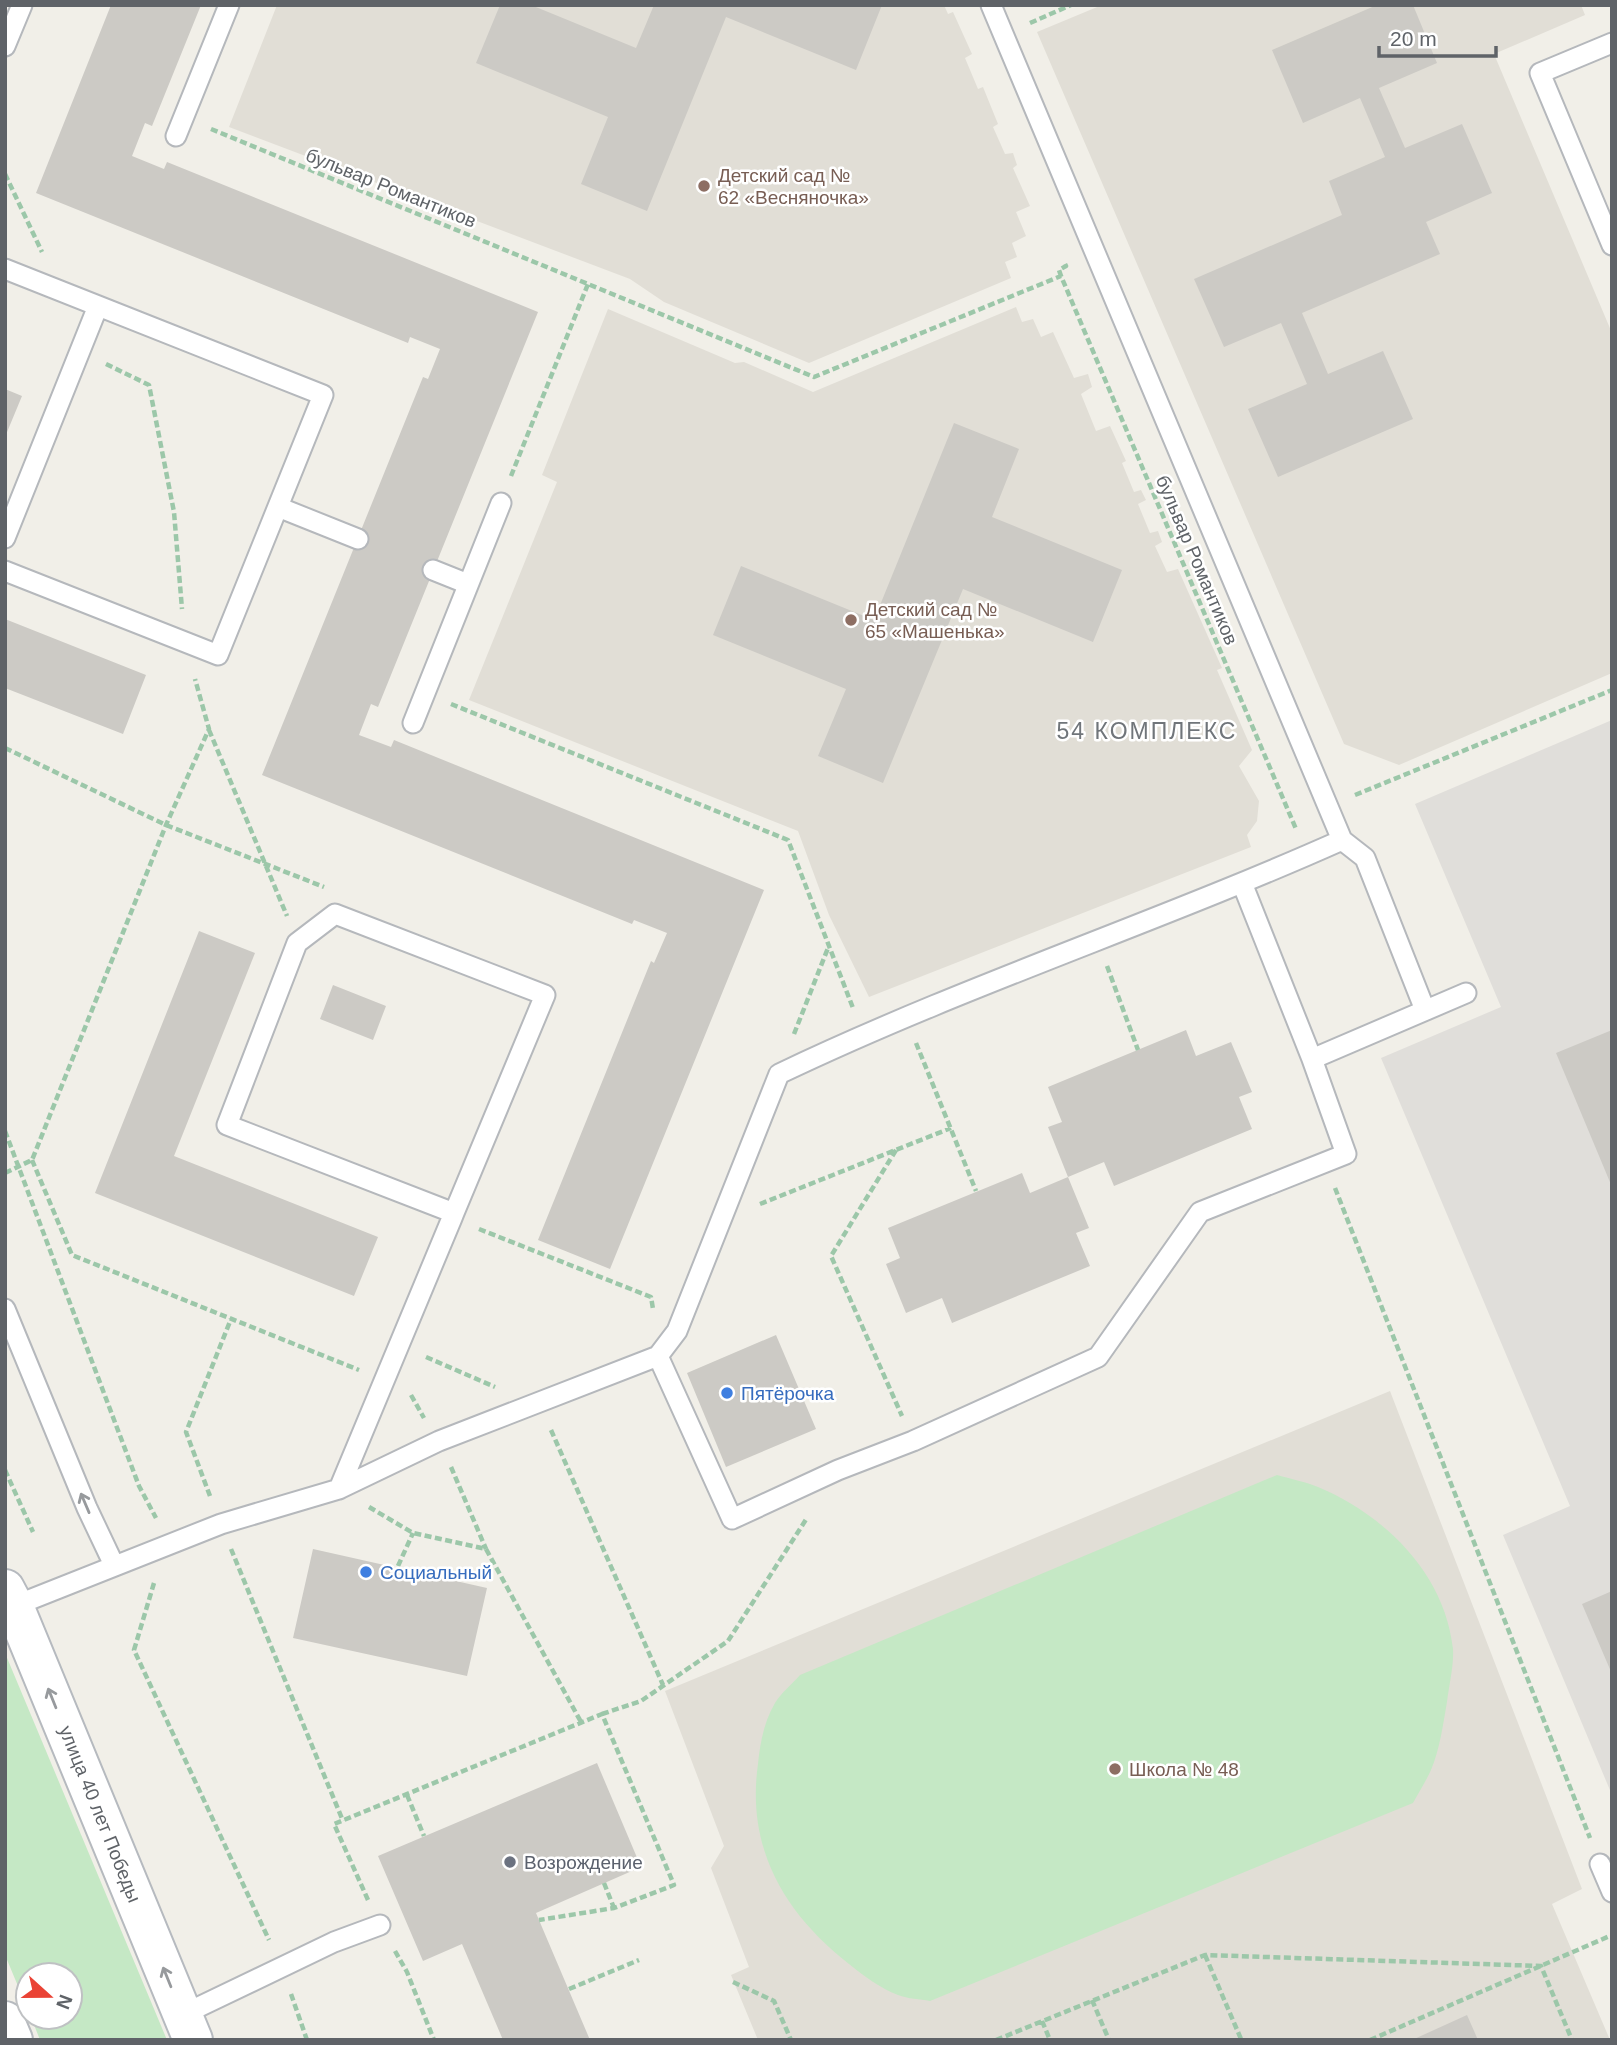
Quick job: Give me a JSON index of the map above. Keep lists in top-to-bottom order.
{
  "streets": {
    "street": ["улица 40 лет Победы"],
    "path": ["бульвар Романтиков"]
  },
  "one_way": ["улица 40 лет Победы"],
  "districts": ["54 КОМПЛЕКС"],
  "places": [
    "Детский сад № 62 «Весняночка»",
    "Детский сад № 65 «Машенька»",
    "Пятёрочка",
    "Социальный",
    "Школа № 48",
    "Возрождение"
  ],
  "scale_bar": "20 m",
  "north": "right"
}
